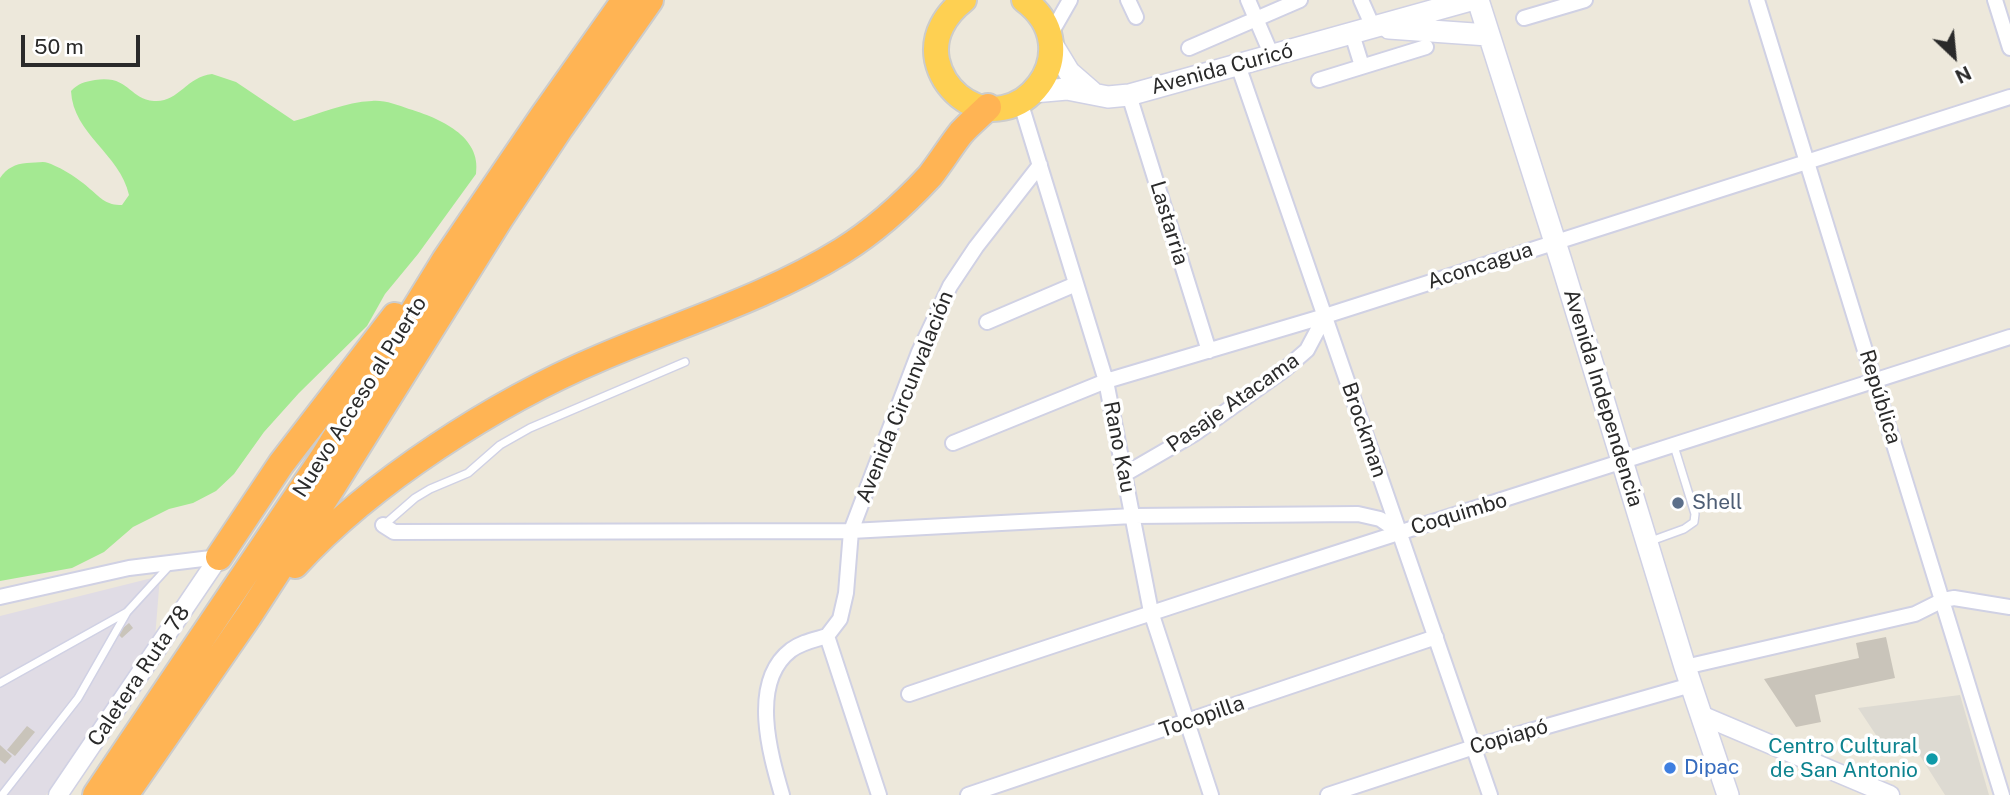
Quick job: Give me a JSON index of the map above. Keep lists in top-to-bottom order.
{
  "streets": {
    "highway": ["Nuevo Acceso al Puerto"],
    "main road": ["Avenida Curicó", "Avenida Independencia"],
    "street": [
      "Lastarria",
      "Aconcagua",
      "Avenida Circunvalación",
      "República",
      "Pasaje Atacama",
      "Brockman",
      "Rano Kau",
      "Coquimbo",
      "Caletera Ruta 78",
      "Tocopilla",
      "Copiapó"
    ]
  },
  "crossings": [
    ["Avenida Curicó", "Lastarria"],
    ["Avenida Curicó", "Brockman"],
    ["Avenida Curicó", "Rano Kau"],
    ["Lastarria", "Aconcagua"],
    ["Aconcagua", "República"],
    ["Aconcagua", "Avenida Independencia"],
    ["Aconcagua", "Pasaje Atacama"],
    ["Aconcagua", "Brockman"],
    ["Aconcagua", "Rano Kau"],
    ["Avenida Circunvalación", "Rano Kau"],
    ["República", "Coquimbo"],
    ["República", "Copiapó"],
    ["Avenida Independencia", "Coquimbo"],
    ["Avenida Independencia", "Copiapó"],
    ["Pasaje Atacama", "Brockman"],
    ["Pasaje Atacama", "Rano Kau"],
    ["Brockman", "Coquimbo"],
    ["Brockman", "Tocopilla"],
    ["Brockman", "Copiapó"],
    ["Rano Kau", "Coquimbo"],
    ["Rano Kau", "Tocopilla"]
  ],
  "places": ["Shell", "Centro Cultural de San Antonio", "Dipac"],
  "scale_bar": "50 m",
  "north": "bottom right"
}
